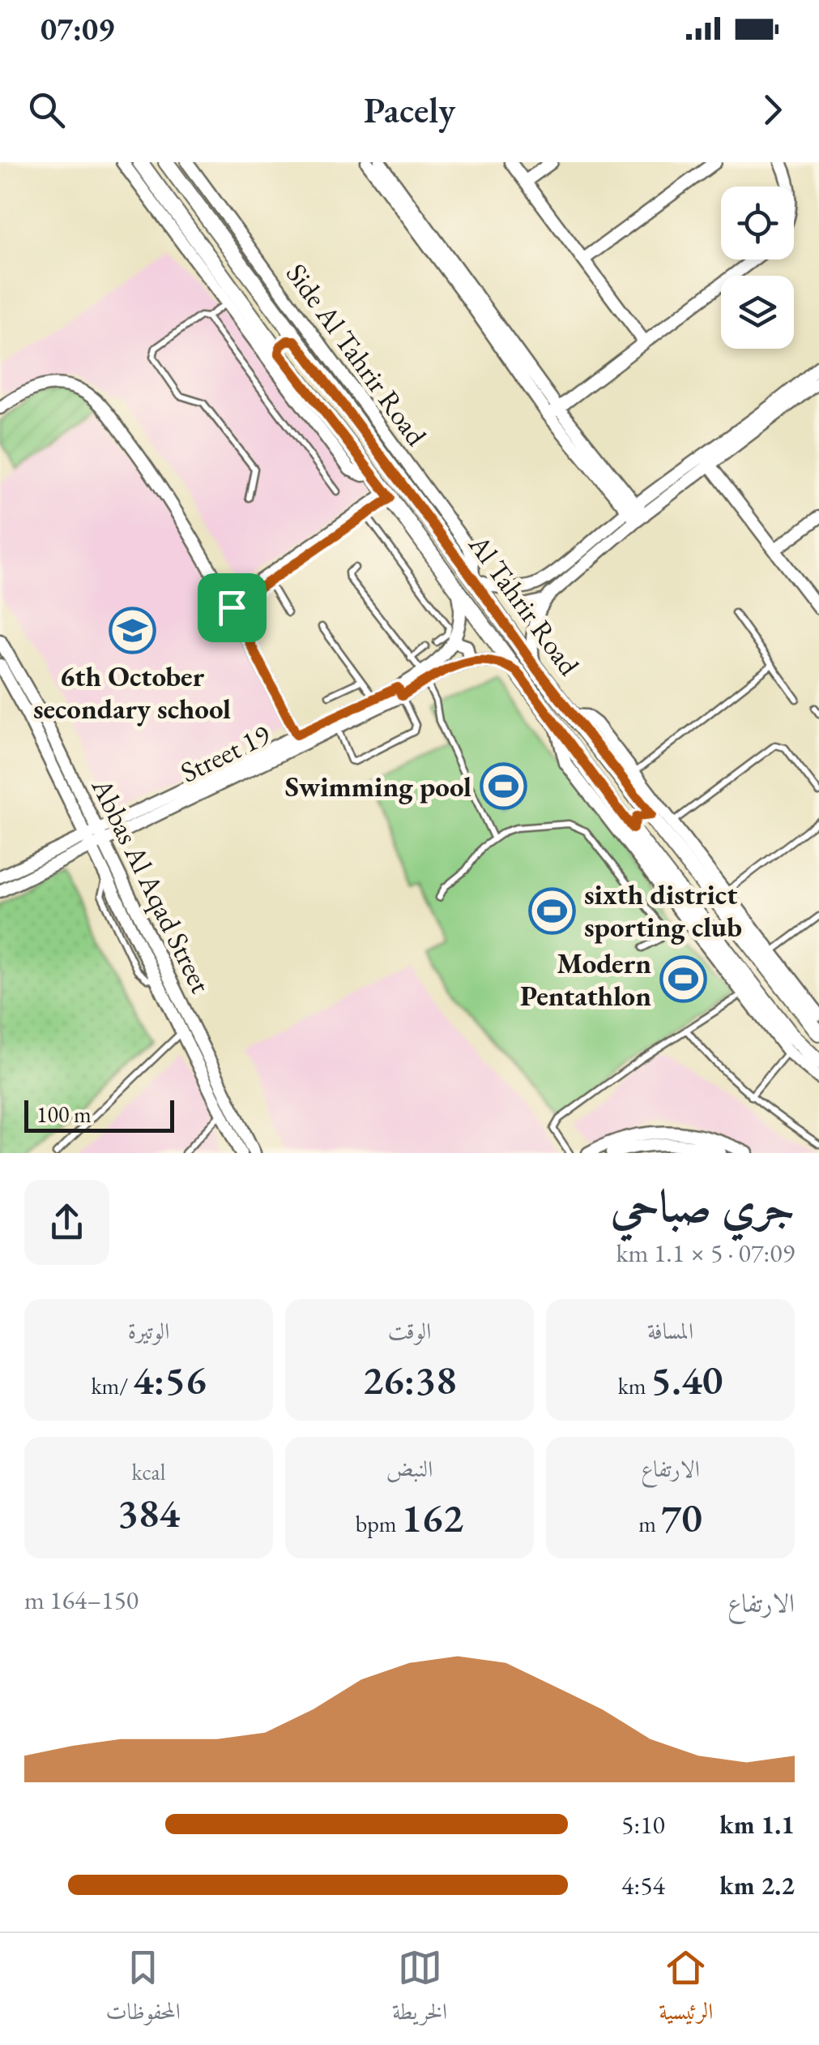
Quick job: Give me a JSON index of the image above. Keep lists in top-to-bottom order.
{
  "streets": {
    "street": [
      "Side Al Tahrir Road",
      "Al Tahrir Road",
      "Street 19",
      "Abbas Al Aqad Street"
    ]
  },
  "crossings": [
    ["Side Al Tahrir Road", "Al Tahrir Road"],
    ["Street 19", "Abbas Al Aqad Street"]
  ],
  "places": {
    "school or university": ["6th October secondary school"],
    "sports": ["Swimming pool", "sixth district sporting club", "Modern Pentathlon"]
  },
  "scale_bar": "100 m",
  "page": {
    "status": "07:09",
    "header": "Pacely",
    "scale": "100 m",
    "heading": ["جري صباحي", "07:09 · 5 × 1.1 km"],
    "stats": [
      ["المسافة", "5.40 km"],
      ["الوقت", "26:38"],
      ["الوتيرة", "4:56 /km"],
      ["الارتفاع", "70 m"],
      ["النبض", "162 bpm"],
      ["kcal", "384"]
    ],
    "chart": ["الارتفاع", "150–164 m"],
    "list": [
      {
        "name": "1.1 km",
        "note": "5:10"
      },
      {
        "name": "2.2 km",
        "note": "4:54"
      }
    ],
    "tabs": ["الرئيسية", "الخريطة", "المحفوظات"]
  }
}
